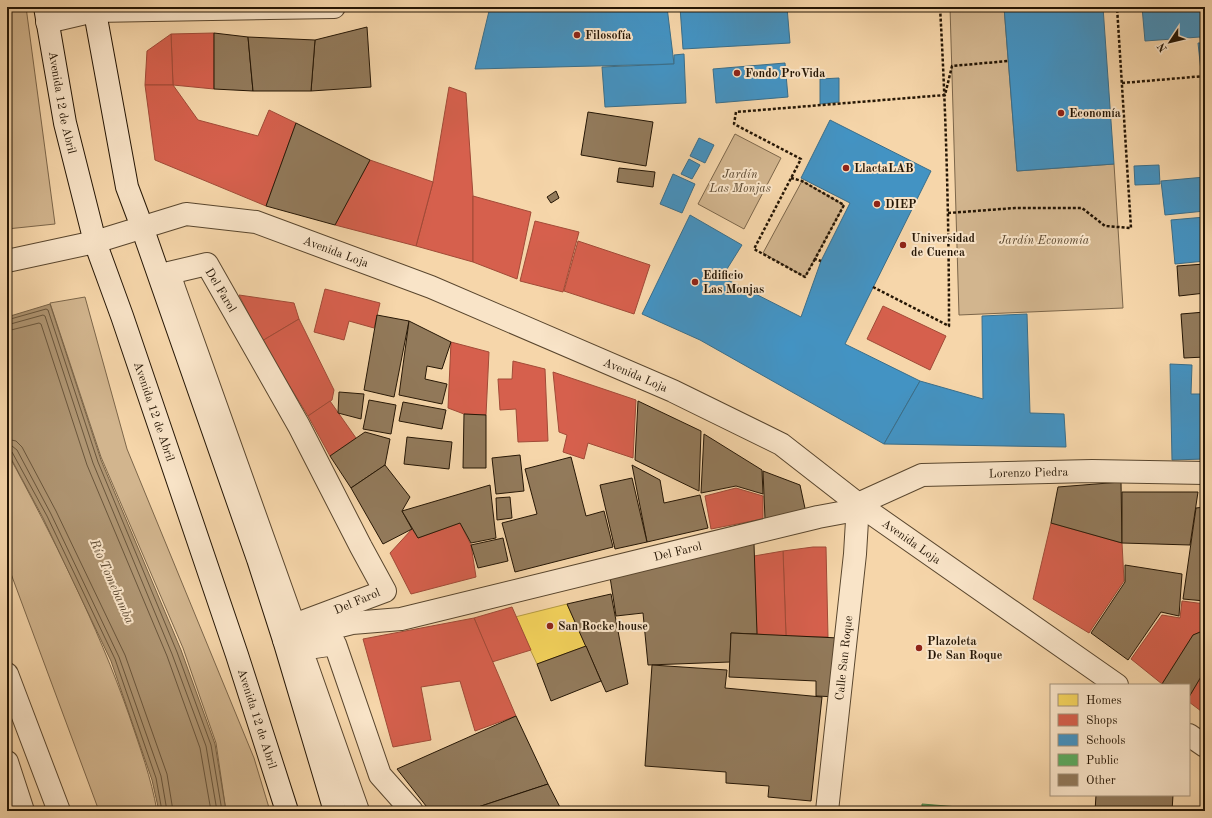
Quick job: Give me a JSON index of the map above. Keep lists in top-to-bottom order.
{
  "streets": {
    "street": [
      "Avenida 12 de Abril",
      "Avenida Loja",
      "Del Farol",
      "Lorenzo Piedra",
      "Calle San Roque"
    ]
  },
  "crossings": [
    ["Avenida 12 de Abril", "Avenida Loja"],
    ["Avenida Loja", "Del Farol"],
    ["Avenida Loja", "Lorenzo Piedra"],
    ["Avenida Loja", "Calle San Roque"],
    ["Del Farol", "Lorenzo Piedra"],
    ["Del Farol", "Calle San Roque"],
    ["Lorenzo Piedra", "Calle San Roque"]
  ],
  "water": ["Río Tomebamba"],
  "parks": ["Jardín Las Monjas", "Jardín Economía"],
  "places": [
    "Filosofía",
    "Fondo ProVida",
    "Economía",
    "LlactaLAB",
    "DIEP",
    "Universidad de Cuenca",
    "Edificio Las Monjas",
    "San Rocke house",
    "Plazoleta De San Roque"
  ],
  "legend": [
    "Homes",
    "Shops",
    "Schools",
    "Public",
    "Other"
  ],
  "north": "bottom left"
}
